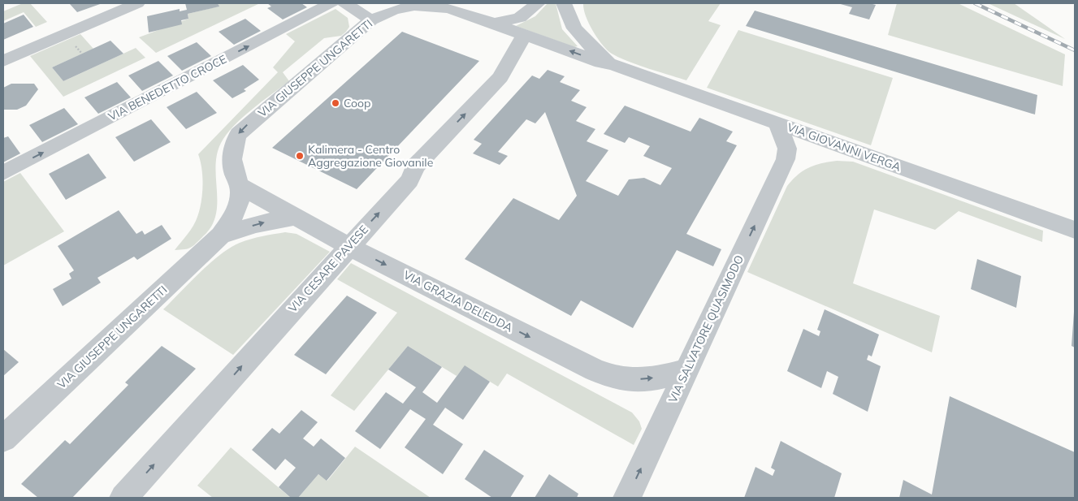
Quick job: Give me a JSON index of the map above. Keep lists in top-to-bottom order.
{
  "streets": {
    "street": [
      "VIA GIUSEPPE UNGARETTI",
      "VIA BENEDETTO CROCE",
      "VIA GIOVANNI VERGA",
      "VIA CESARE PAVESE",
      "VIA GRAZIA DELEDDA",
      "VIA SALVATORE QUASIMODO"
    ]
  },
  "crossings": [
    ["VIA GIUSEPPE UNGARETTI", "VIA GIOVANNI VERGA"],
    ["VIA GIUSEPPE UNGARETTI", "VIA CESARE PAVESE"],
    ["VIA GIUSEPPE UNGARETTI", "VIA GRAZIA DELEDDA"],
    ["VIA GIOVANNI VERGA", "VIA CESARE PAVESE"],
    ["VIA CESARE PAVESE", "VIA GRAZIA DELEDDA"],
    ["VIA GRAZIA DELEDDA", "VIA SALVATORE QUASIMODO"]
  ],
  "one_way": ["VIA CESARE PAVESE", "VIA GRAZIA DELEDDA", "VIA SALVATORE QUASIMODO"],
  "places": ["Coop", "Kalimera - Centro Aggregazione Giovanile"]
}
